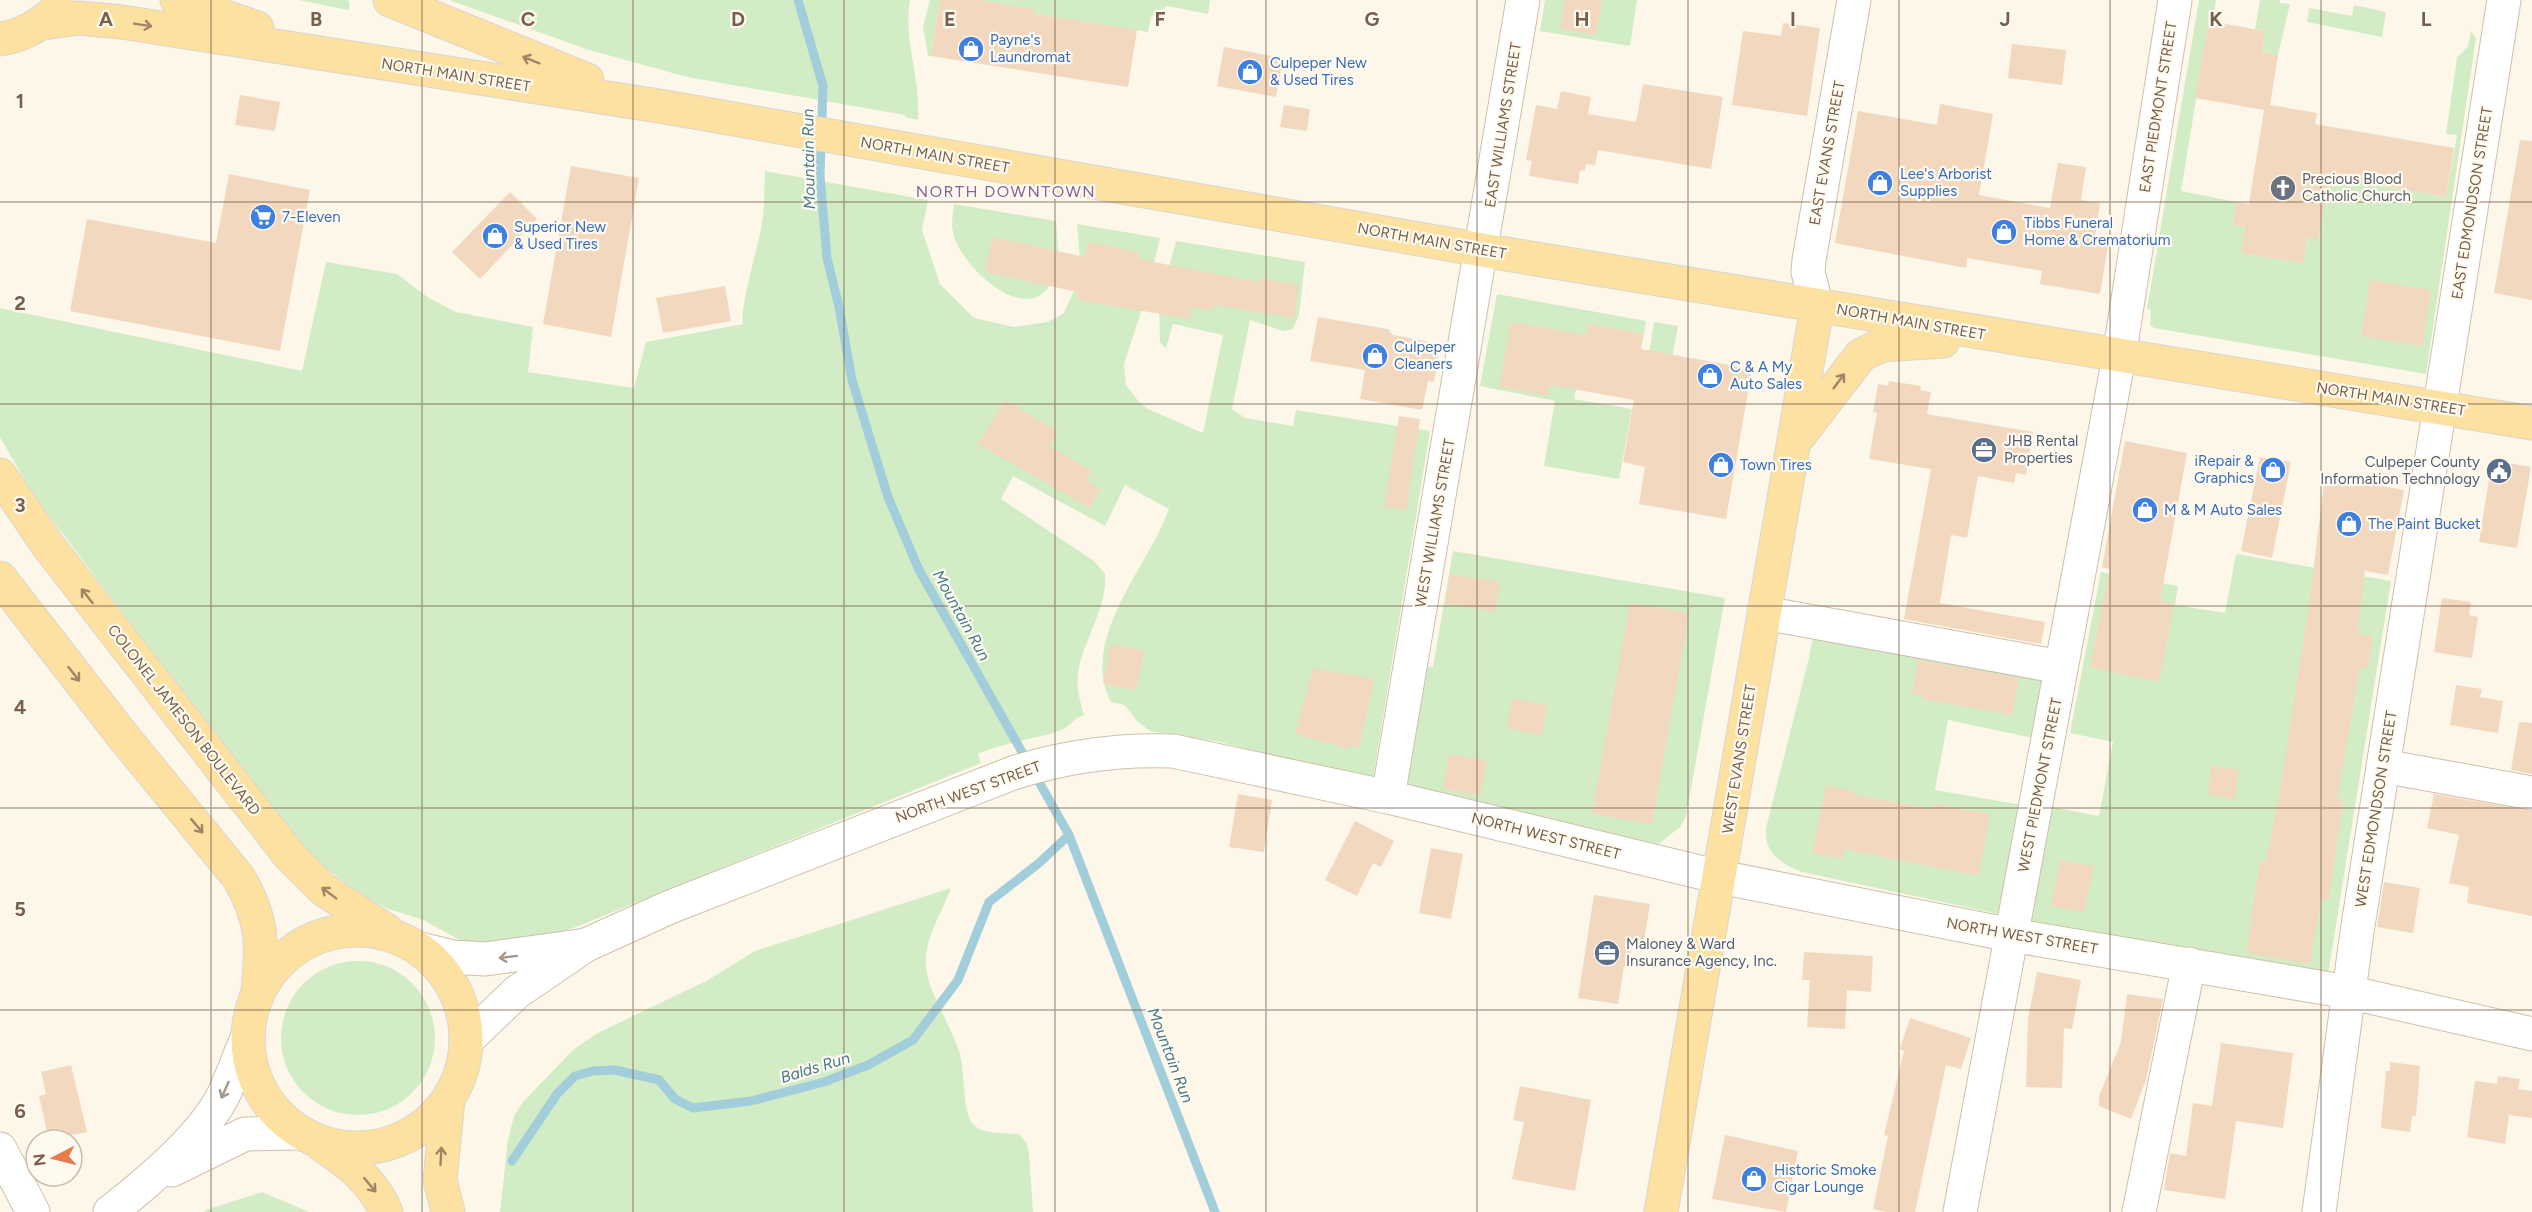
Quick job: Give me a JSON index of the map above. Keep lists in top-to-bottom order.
{
  "streets": {
    "main road": ["NORTH MAIN STREET", "COLONEL JAMESON BOULEVARD", "WEST EVANS STREET"],
    "street": [
      "EAST PIEDMONT STREET",
      "EAST WILLIAMS STREET",
      "EAST EVANS STREET",
      "EAST EDMONDSON STREET",
      "WEST WILLIAMS STREET",
      "WEST PIEDMONT STREET",
      "NORTH WEST STREET",
      "WEST EDMONDSON STREET"
    ]
  },
  "crossings": [
    ["NORTH MAIN STREET", "EAST PIEDMONT STREET"],
    ["NORTH MAIN STREET", "EAST WILLIAMS STREET"],
    ["NORTH MAIN STREET", "EAST EVANS STREET"],
    ["NORTH MAIN STREET", "EAST EDMONDSON STREET"],
    ["NORTH MAIN STREET", "WEST WILLIAMS STREET"],
    ["NORTH MAIN STREET", "WEST EVANS STREET"],
    ["NORTH MAIN STREET", "WEST PIEDMONT STREET"],
    ["NORTH MAIN STREET", "WEST EDMONDSON STREET"],
    ["EAST PIEDMONT STREET", "WEST PIEDMONT STREET"],
    ["EAST WILLIAMS STREET", "WEST WILLIAMS STREET"],
    ["EAST EVANS STREET", "WEST EVANS STREET"],
    ["EAST EDMONDSON STREET", "WEST EDMONDSON STREET"],
    ["WEST WILLIAMS STREET", "NORTH WEST STREET"],
    ["COLONEL JAMESON BOULEVARD", "NORTH WEST STREET"],
    ["WEST EVANS STREET", "NORTH WEST STREET"],
    ["WEST PIEDMONT STREET", "NORTH WEST STREET"],
    ["NORTH WEST STREET", "WEST EDMONDSON STREET"]
  ],
  "districts": ["NORTH DOWNTOWN"],
  "water": ["Mountain Run", "Balds Run"],
  "places": {
    "shop": [
      "Payne's Laundromat",
      "Culpeper New & Used Tires",
      "Lee's Arborist Supplies",
      "Tibbs Funeral Home & Crematorium",
      "Superior New & Used Tires",
      "Culpeper Cleaners",
      "C & A My Auto Sales",
      "Town Tires",
      "iRepair & Graphics",
      "M & M Auto Sales",
      "The Paint Bucket",
      "Historic Smoke Cigar Lounge"
    ],
    "church": ["Precious Blood Catholic Church"],
    "supermarket": ["7-Eleven"],
    "office": ["JHB Rental Properties", "Maloney & Ward Insurance Agency, Inc."],
    "public building": ["Culpeper County Information Technology"]
  },
  "north": "left",
  "grid": {
    "columns": [
      "A",
      "B",
      "C",
      "D",
      "E",
      "F",
      "G",
      "H",
      "I",
      "J",
      "K",
      "L"
    ],
    "rows": [
      "1",
      "2",
      "3",
      "4",
      "5",
      "6"
    ]
  }
}
